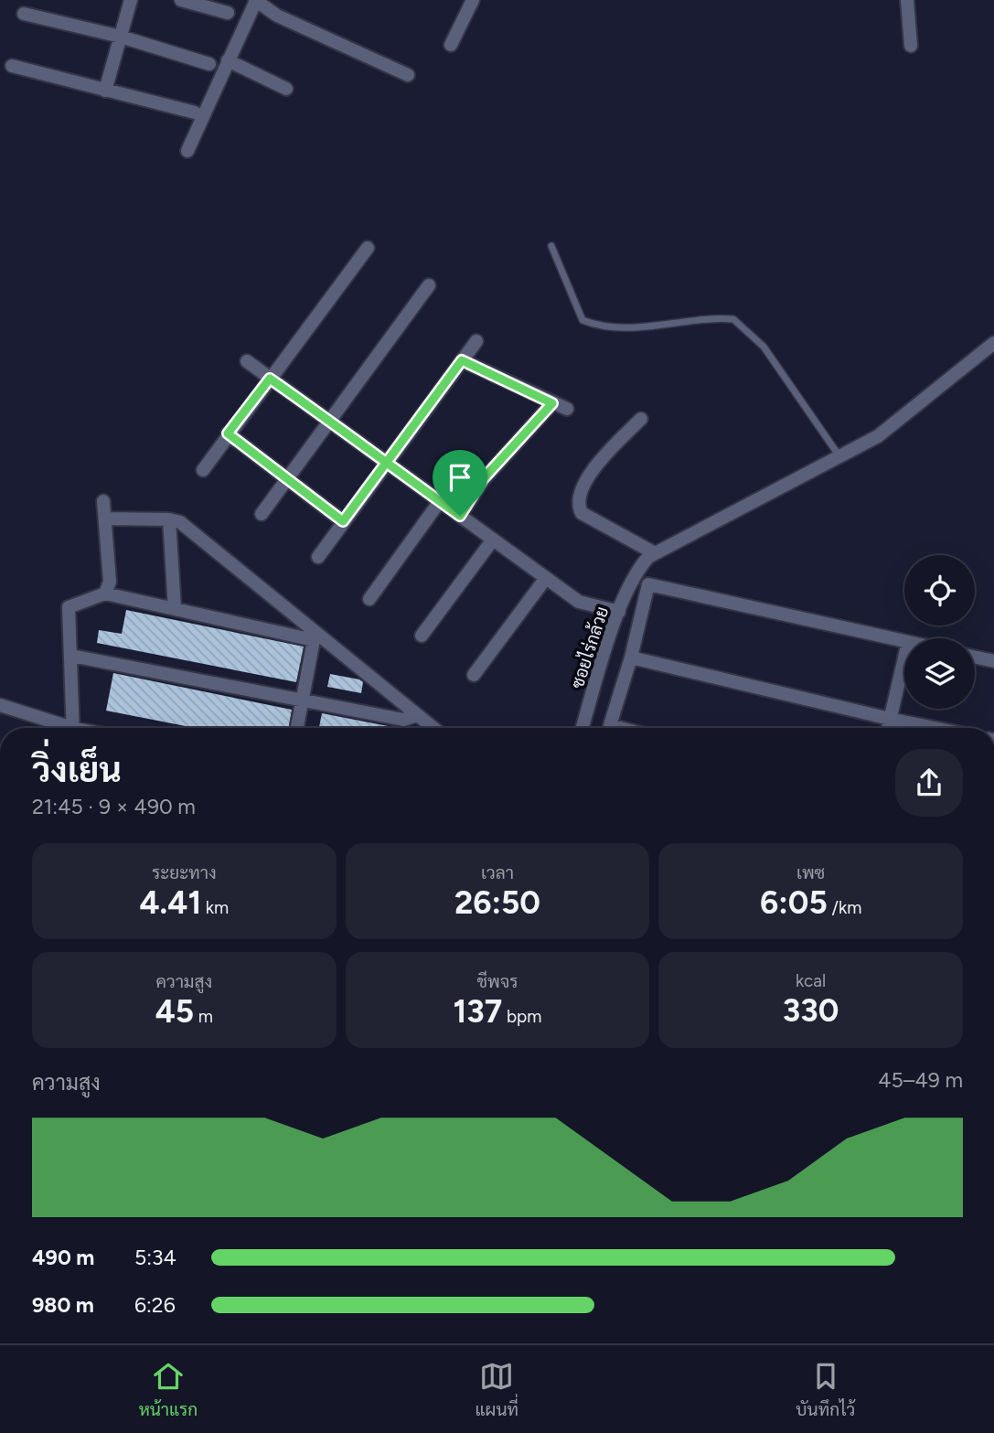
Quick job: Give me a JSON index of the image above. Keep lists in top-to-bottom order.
{
  "streets": {
    "street": ["ซอยไร่กล้วย"]
  },
  "page": {
    "heading": ["วิ่งเย็น", "21:45 · 9 × 490 m"],
    "stats": [
      ["ระยะทาง", "4.41 km"],
      ["เวลา", "26:50"],
      ["เพซ", "6:05 /km"],
      ["ความสูง", "45 m"],
      ["ชีพจร", "137 bpm"],
      ["kcal", "330"]
    ],
    "chart": ["ความสูง", "45–49 m"],
    "list": [
      {
        "name": "490 m",
        "note": "5:34"
      },
      {
        "name": "980 m",
        "note": "6:26"
      }
    ],
    "tabs": ["หน้าแรก", "แผนที่", "บันทึกไว้"]
  }
}
